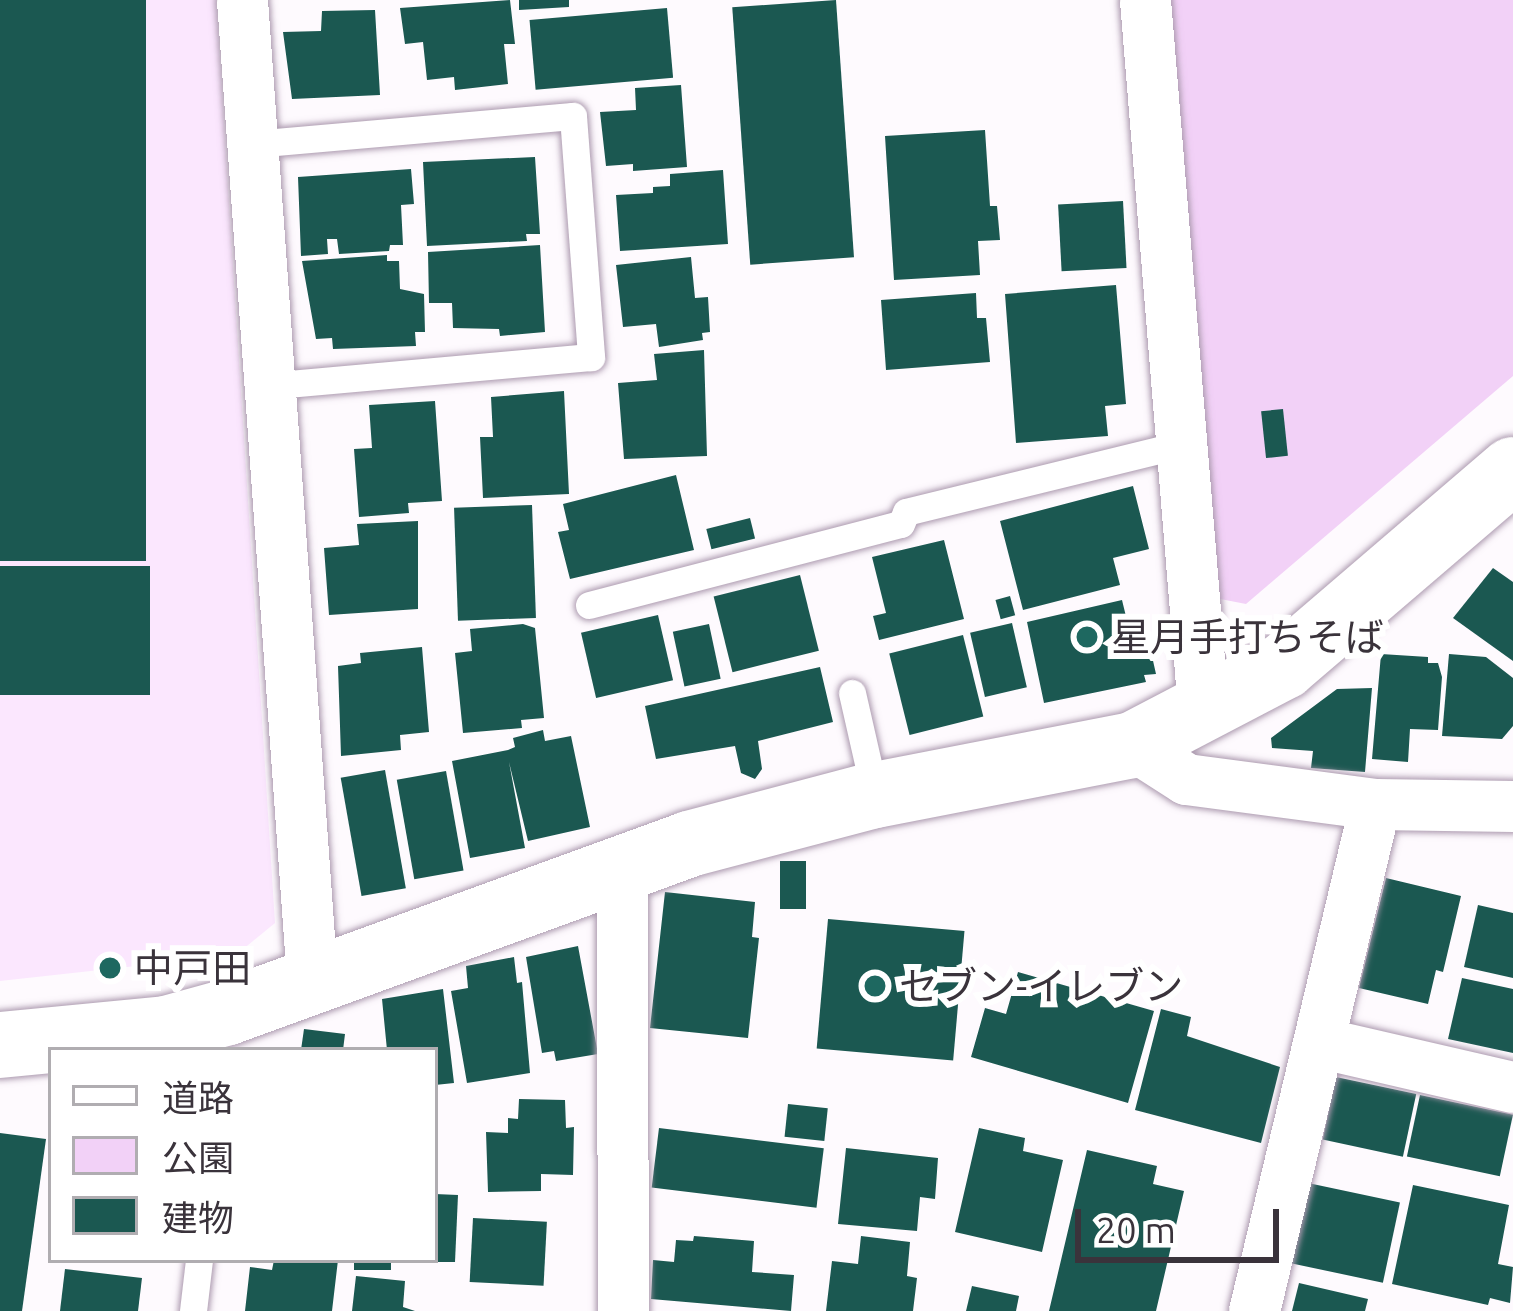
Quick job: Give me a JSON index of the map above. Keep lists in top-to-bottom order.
{
  "places": ["星月手打ちそば", "中戸田", "セブン-イレブン"],
  "legend": ["道路", "公園", "建物"],
  "scale_bar": "20 m"
}
